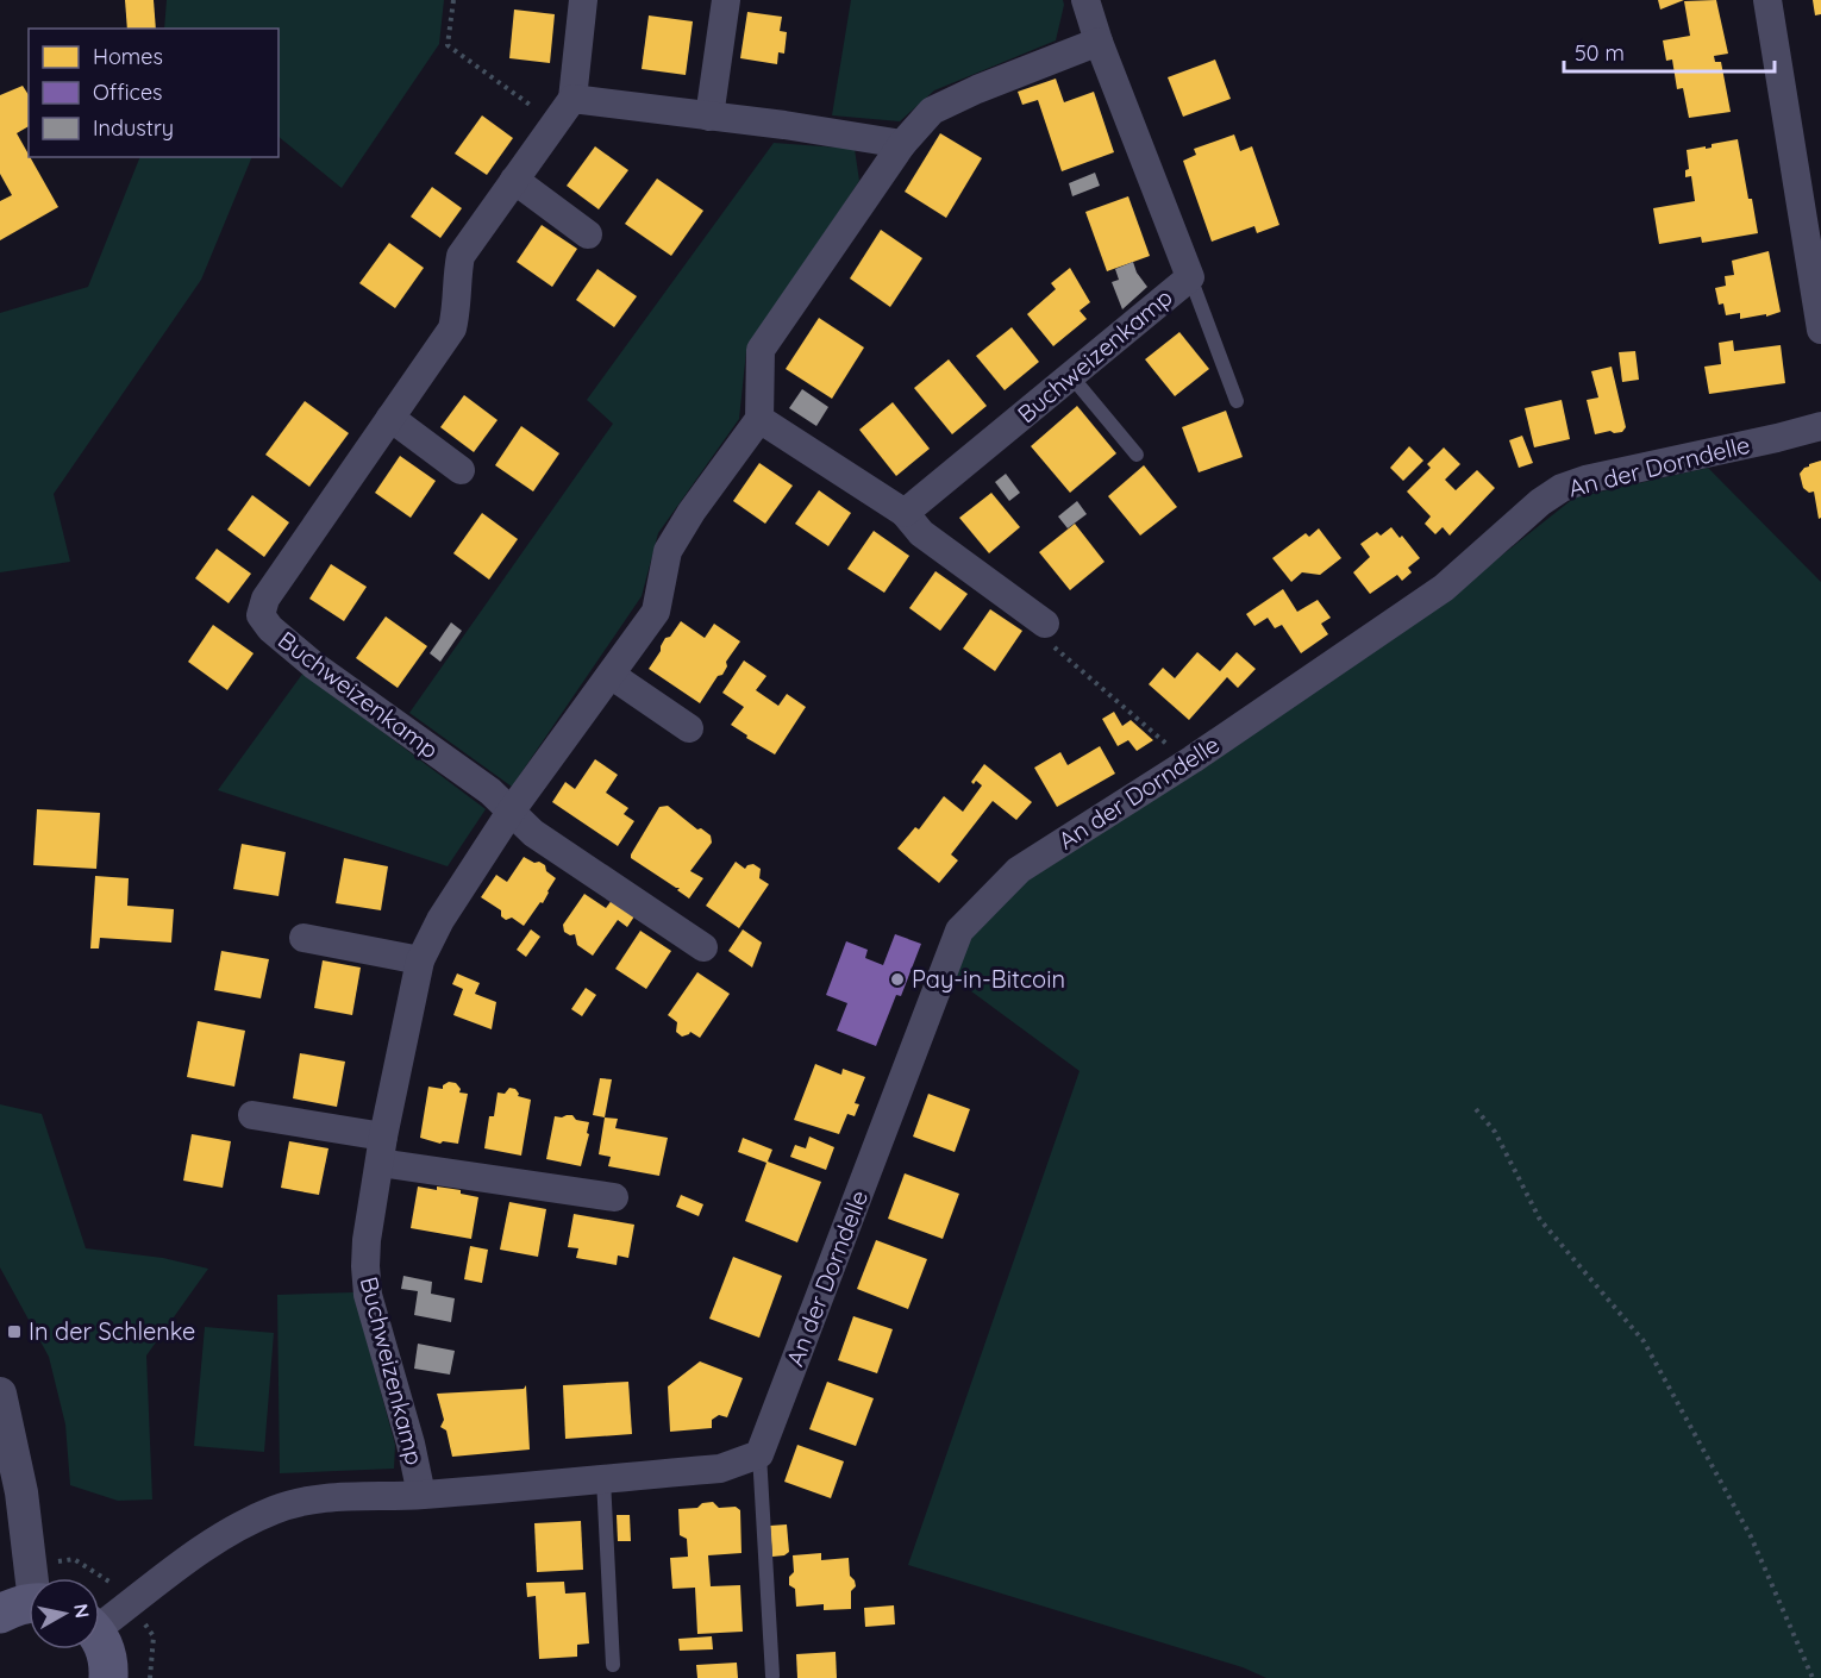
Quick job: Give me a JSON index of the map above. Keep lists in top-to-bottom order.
{
  "streets": {
    "street": ["Buchweizenkamp", "An der Dorndelle"]
  },
  "places": {
    "other": ["Pay-in-Bitcoin"],
    "transit": ["In der Schlenke"]
  },
  "legend": ["Homes", "Offices", "Industry"],
  "scale_bar": "50 m",
  "north": "right"
}
